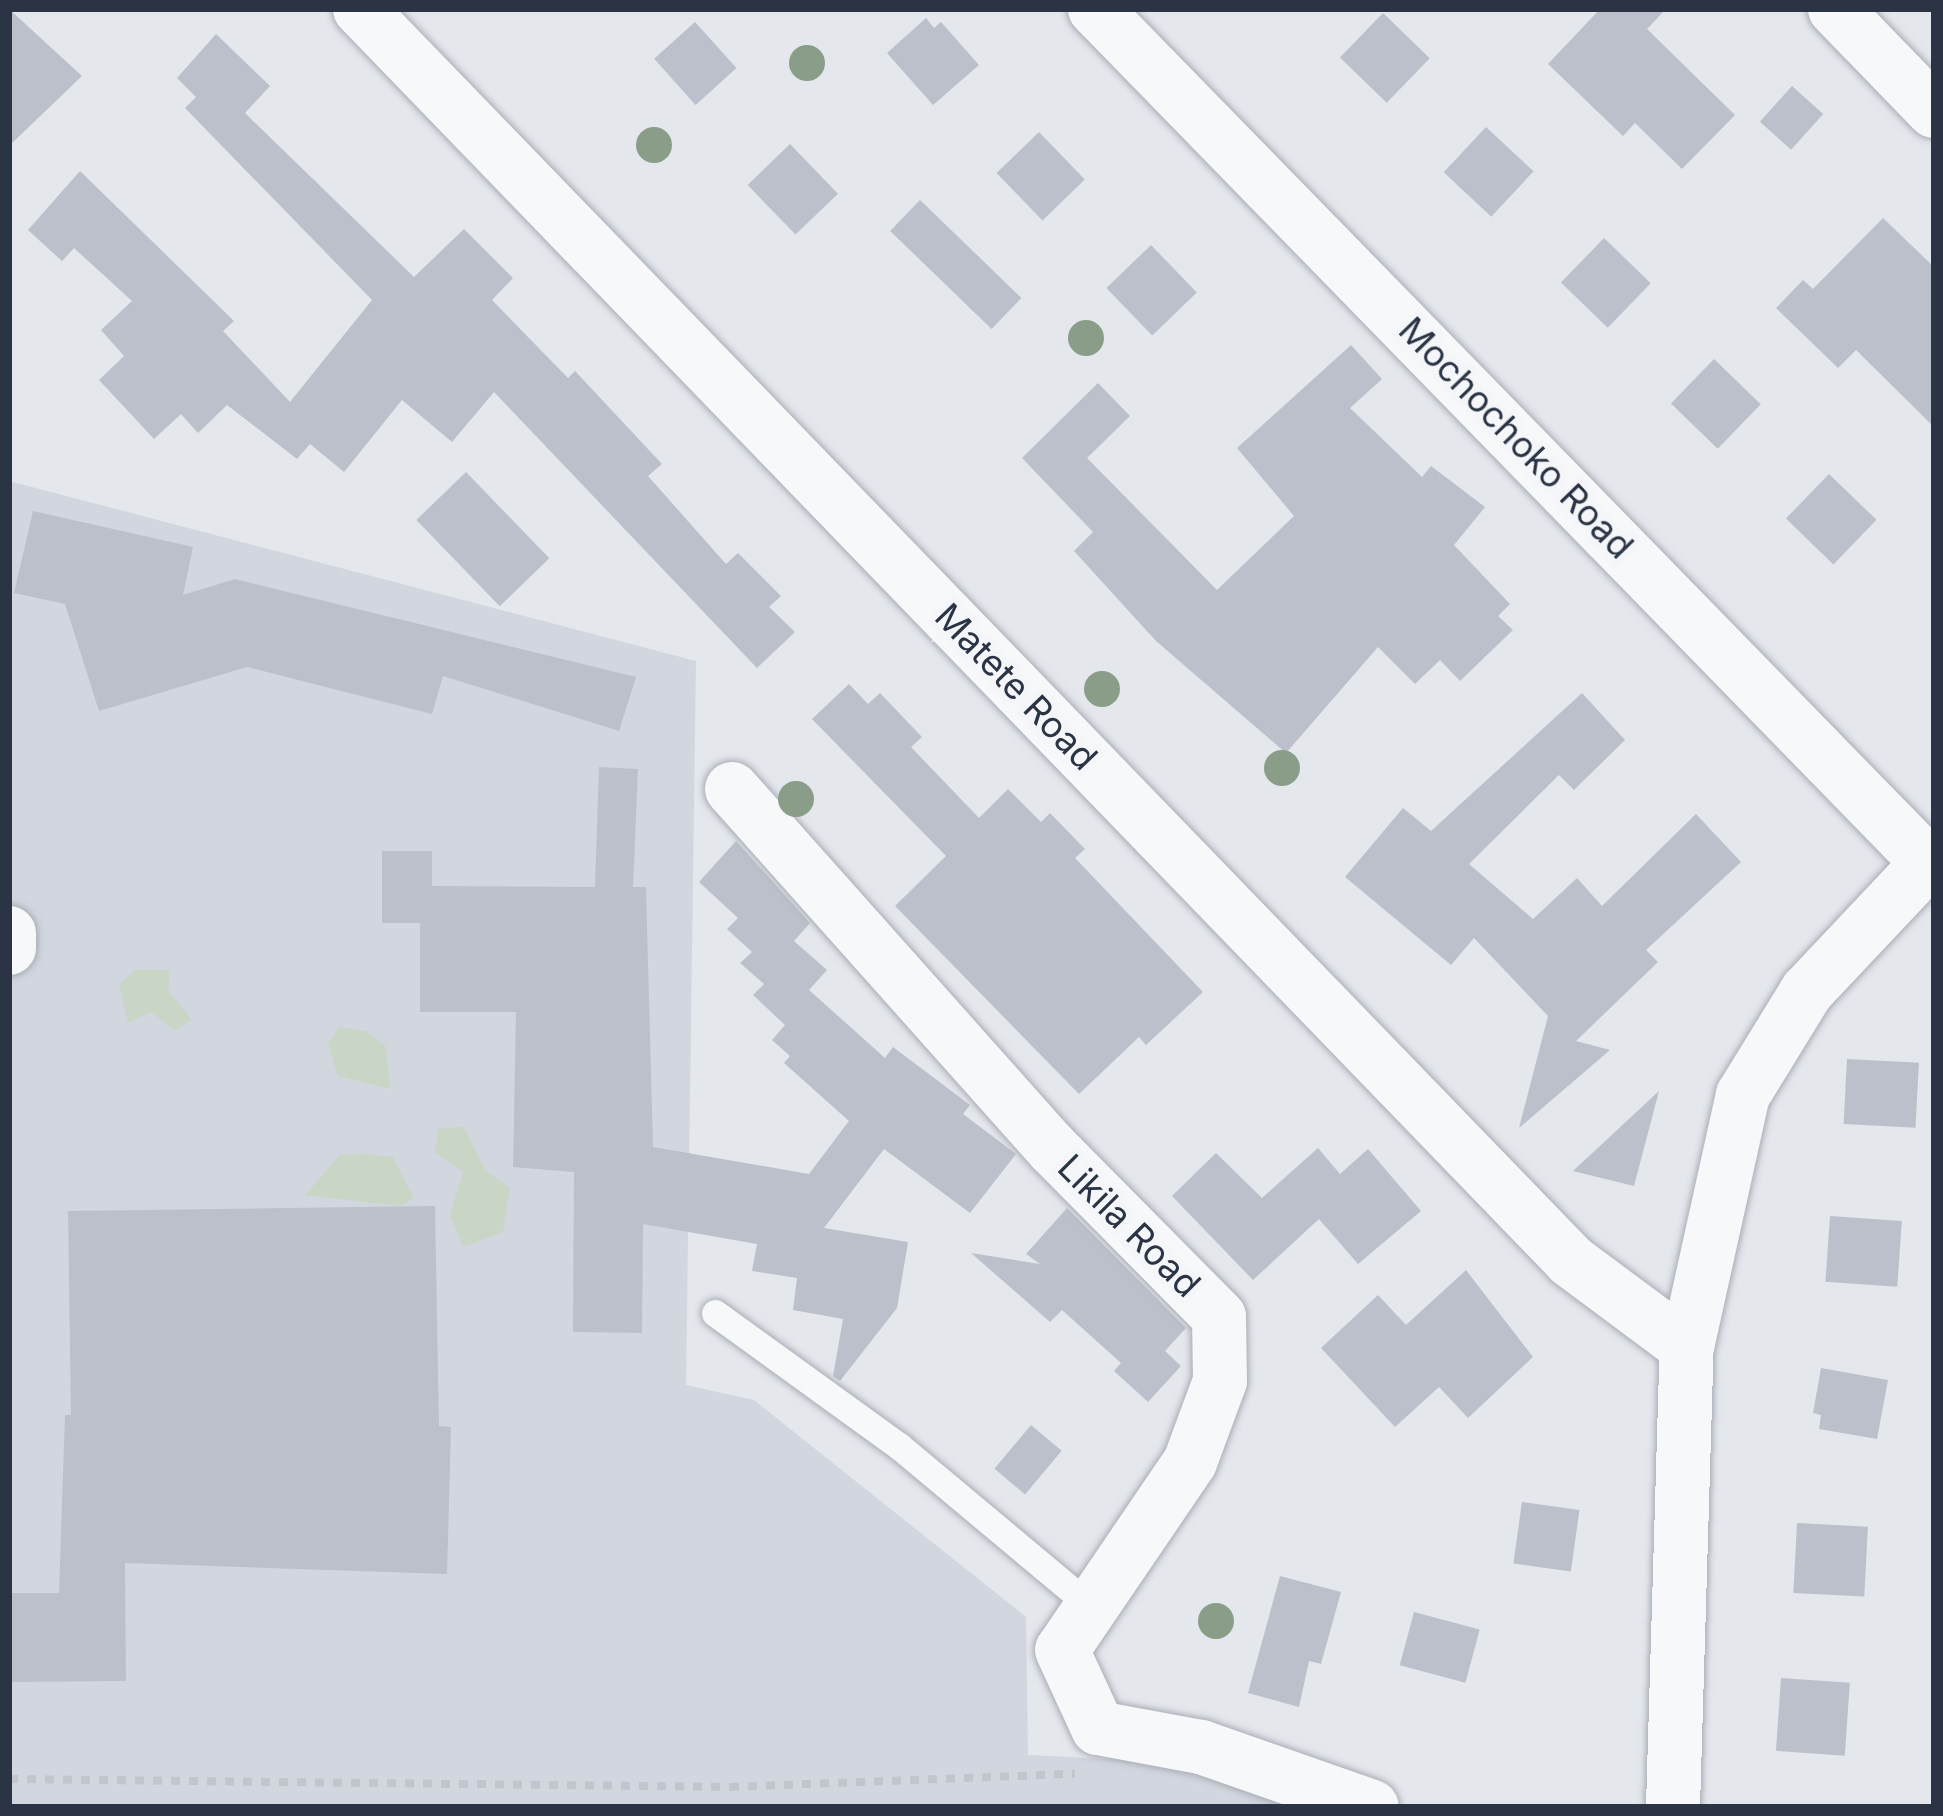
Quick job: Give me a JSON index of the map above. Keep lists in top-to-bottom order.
{
  "streets": {
    "street": ["Mochochoko Road", "Matete Road", "Likila Road"]
  }
}
